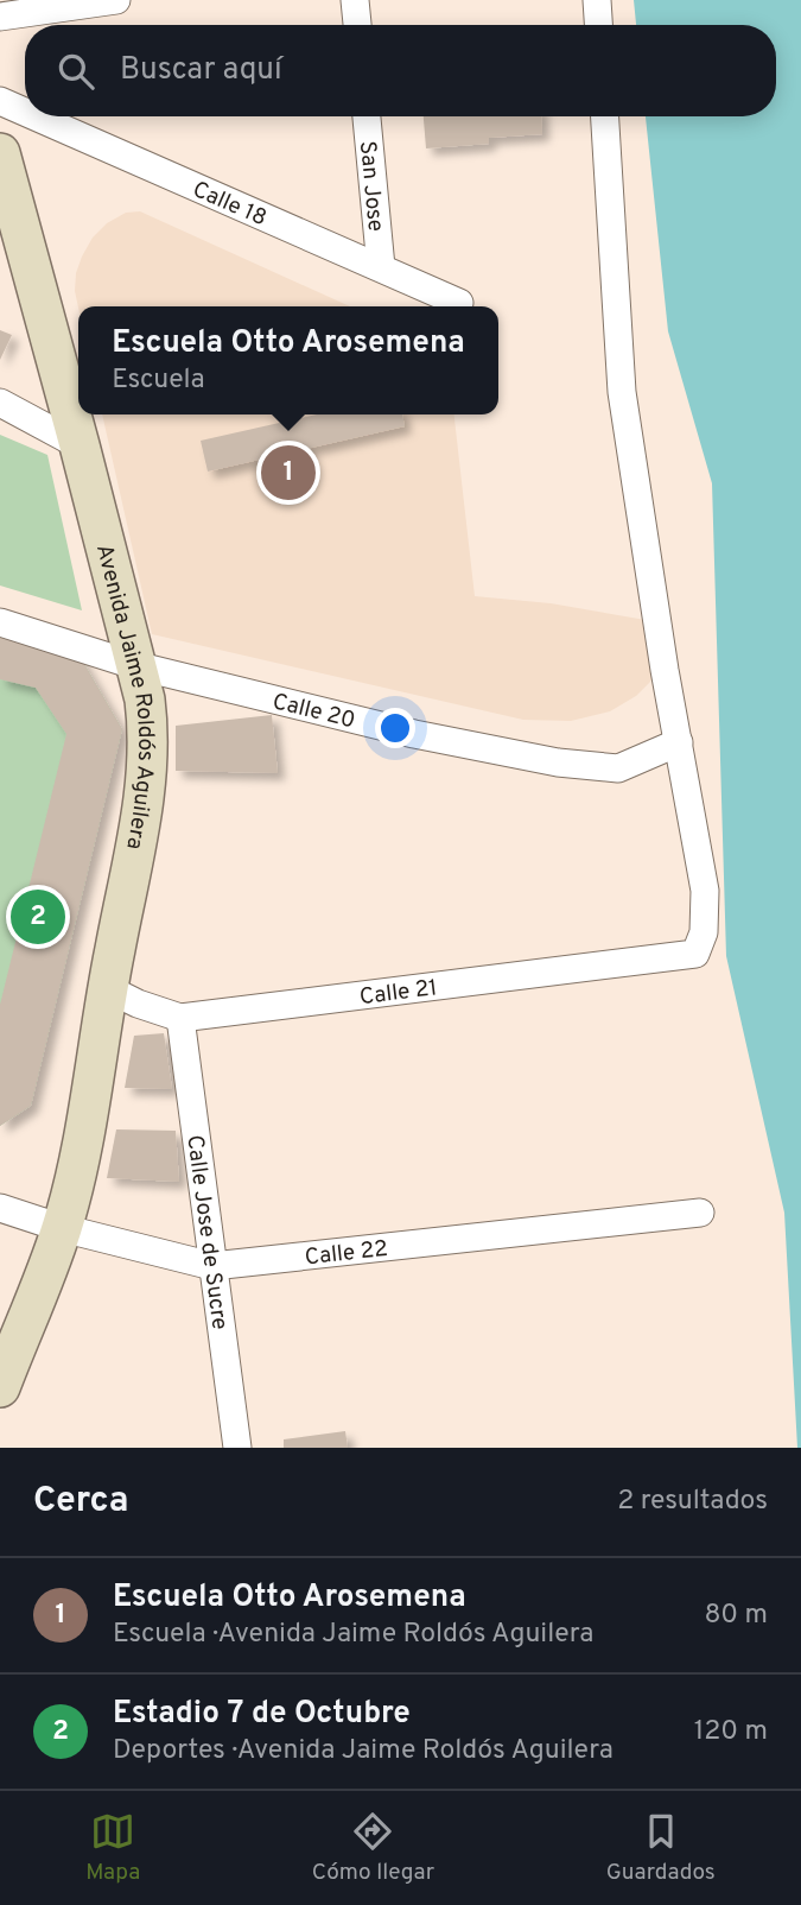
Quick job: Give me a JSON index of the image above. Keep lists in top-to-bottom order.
{
  "streets": {
    "main road": ["Avenida Jaime Roldós Aguilera"],
    "street": [
      "San Jose",
      "Calle 18",
      "Calle 20",
      "Calle 21",
      "Calle Jose de Sucre",
      "Calle 22"
    ]
  },
  "crossings": [
    ["San Jose", "Calle 18"],
    ["Avenida Jaime Roldós Aguilera", "Calle 20"],
    ["Avenida Jaime Roldós Aguilera", "Calle 21"],
    ["Avenida Jaime Roldós Aguilera", "Calle 22"],
    ["Calle 20", "Calle 21"],
    ["Calle 21", "Calle Jose de Sucre"],
    ["Calle Jose de Sucre", "Calle 22"]
  ],
  "page": {
    "search": "Buscar aquí",
    "popup": ["Escuela Otto Arosemena", "Escuela"],
    "pins": ["1", "2"],
    "heading": ["Cerca", "2 resultados"],
    "list": [
      {
        "mark": "1",
        "name": "Escuela Otto Arosemena",
        "note": "Escuela · Avenida Jaime Roldós Aguilera",
        "value": "80 m"
      },
      {
        "mark": "2",
        "name": "Estadio 7 de Octubre",
        "note": "Deportes · Avenida Jaime Roldós Aguilera",
        "value": "120 m"
      }
    ],
    "nav": ["Mapa", "Cómo llegar", "Guardados"]
  }
}
